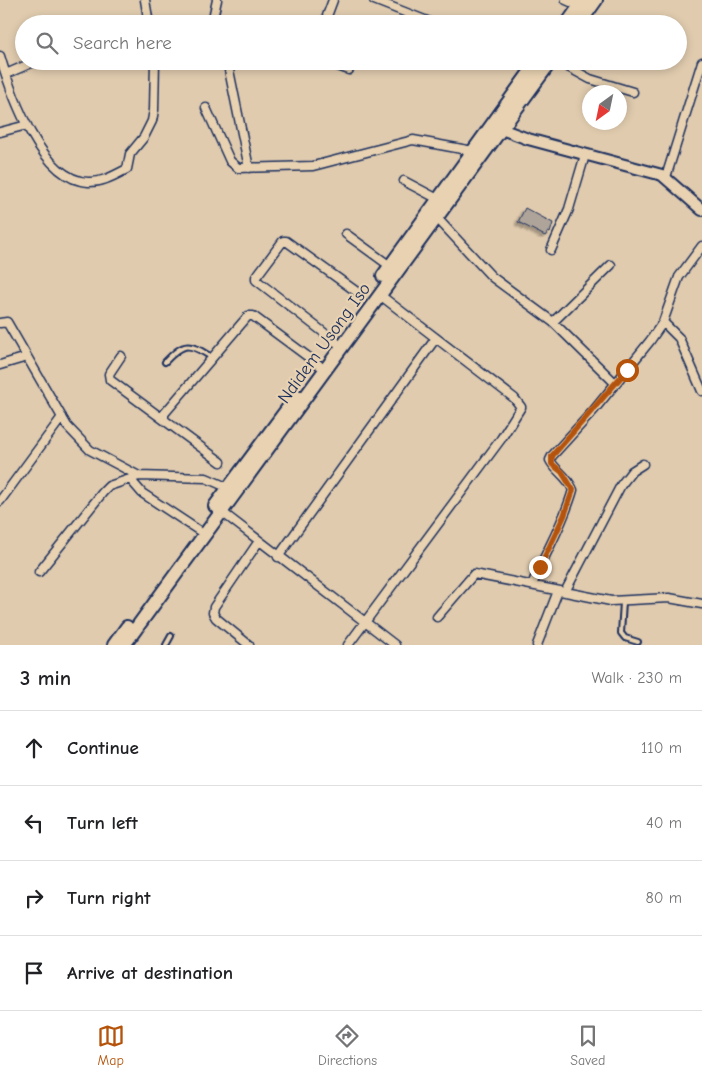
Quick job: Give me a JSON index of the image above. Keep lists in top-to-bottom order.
{
  "streets": {
    "highway": ["Ndidem Usong Iso"]
  },
  "north": "bottom left",
  "page": {
    "search": "Search here",
    "heading": ["3 min", "Walk · 230 m"],
    "list": [
      ["Continue", "110 m"],
      ["Turn left", "40 m"],
      ["Turn right", "80 m"],
      "Arrive at destination"
    ],
    "nav": ["Map", "Directions", "Saved"]
  }
}
